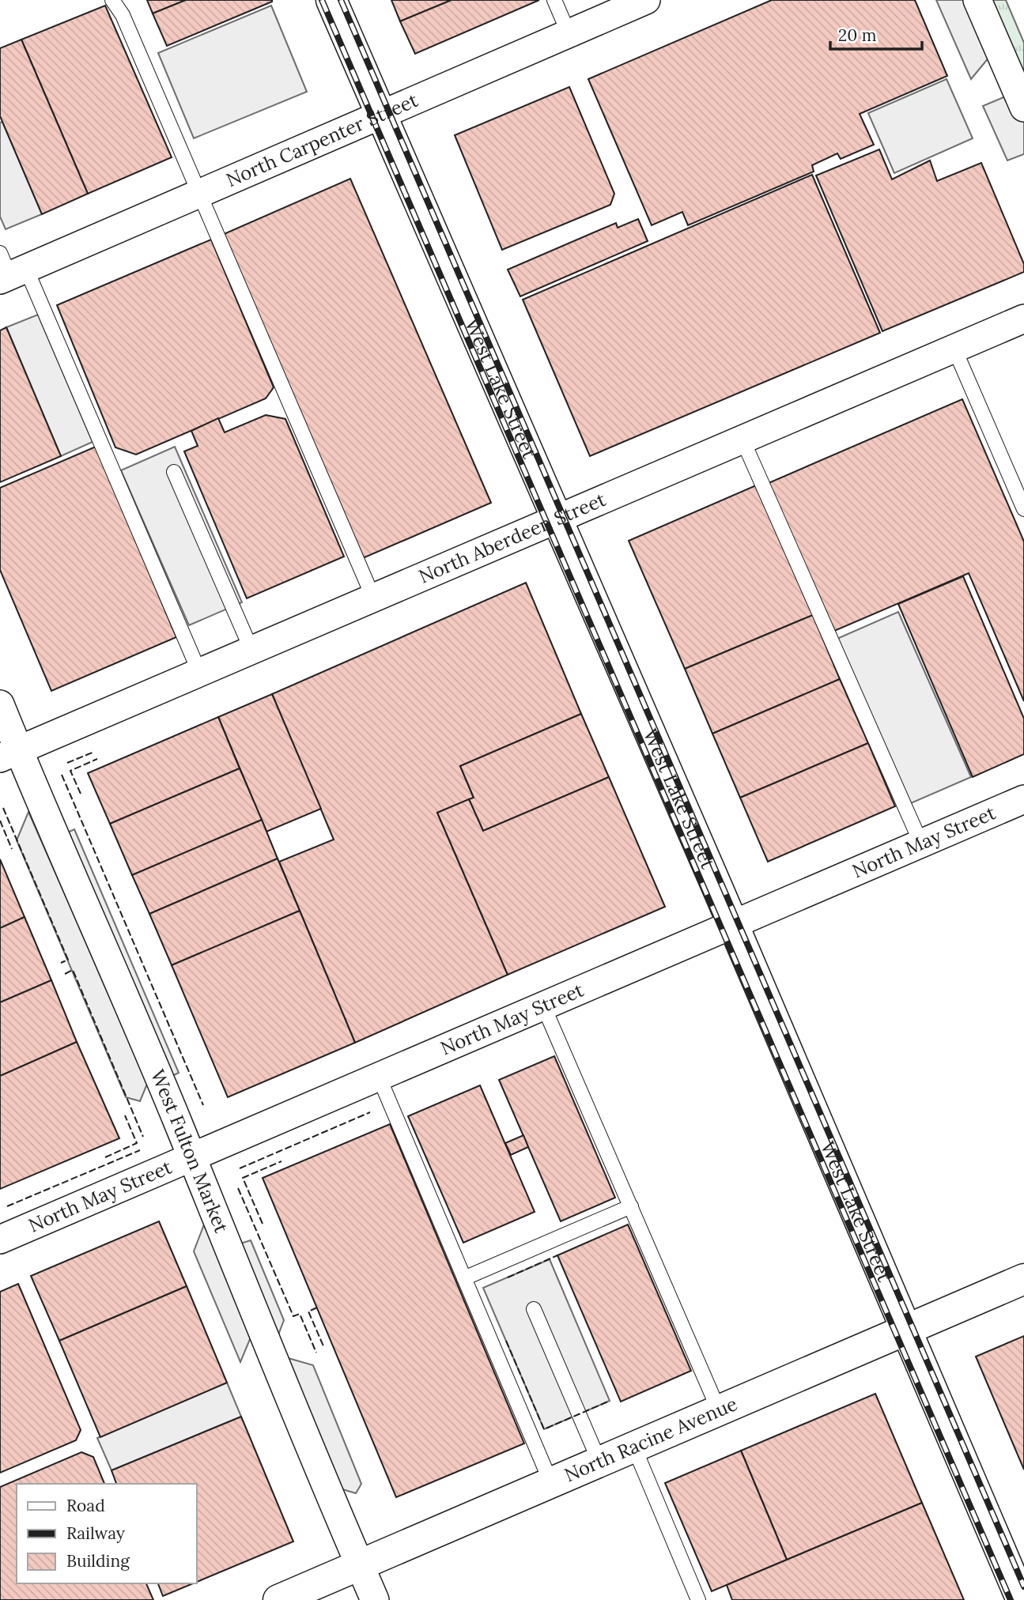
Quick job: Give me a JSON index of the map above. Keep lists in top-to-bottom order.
{
  "streets": {
    "main road": ["West Lake Street", "North Racine Avenue"],
    "street": [
      "North Carpenter Street",
      "North Aberdeen Street",
      "North May Street",
      "West Fulton Market"
    ]
  },
  "crossings": [
    ["North Carpenter Street", "West Lake Street"],
    ["West Lake Street", "North Aberdeen Street"],
    ["West Lake Street", "North May Street"],
    ["West Lake Street", "North Racine Avenue"],
    ["North Aberdeen Street", "West Fulton Market"],
    ["North May Street", "West Fulton Market"],
    ["West Fulton Market", "North Racine Avenue"]
  ],
  "legend": ["Road", "Railway", "Building"],
  "scale_bar": "20 m"
}
